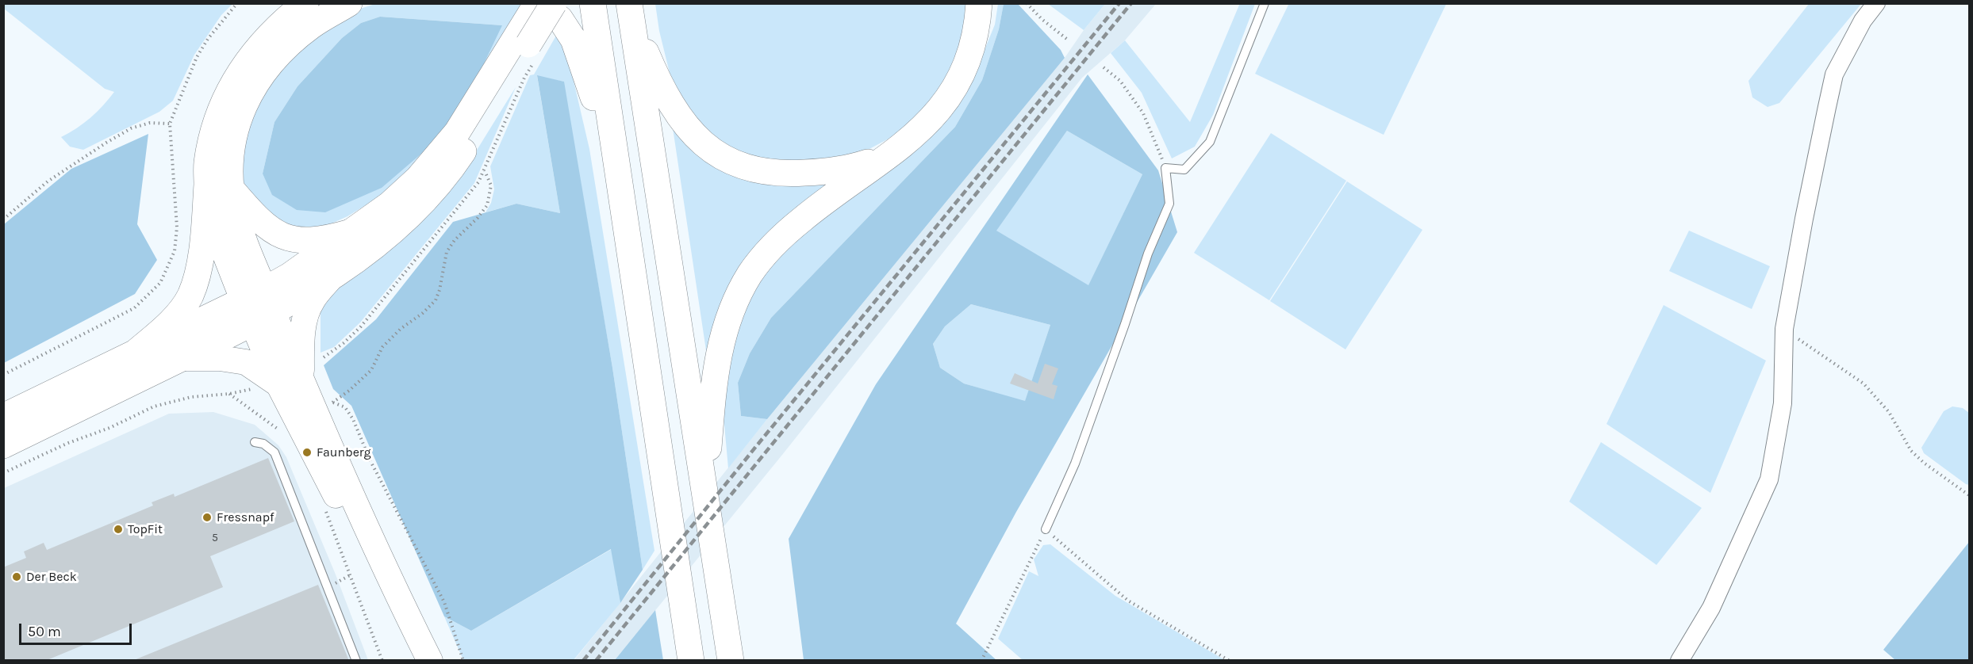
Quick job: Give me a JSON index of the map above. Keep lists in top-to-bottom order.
{
  "places": [
    "Faunberg",
    "Fressnapf",
    "TopFit",
    "Der Beck"
  ],
  "house_numbers": ["5"],
  "scale_bar": "50 m"
}
